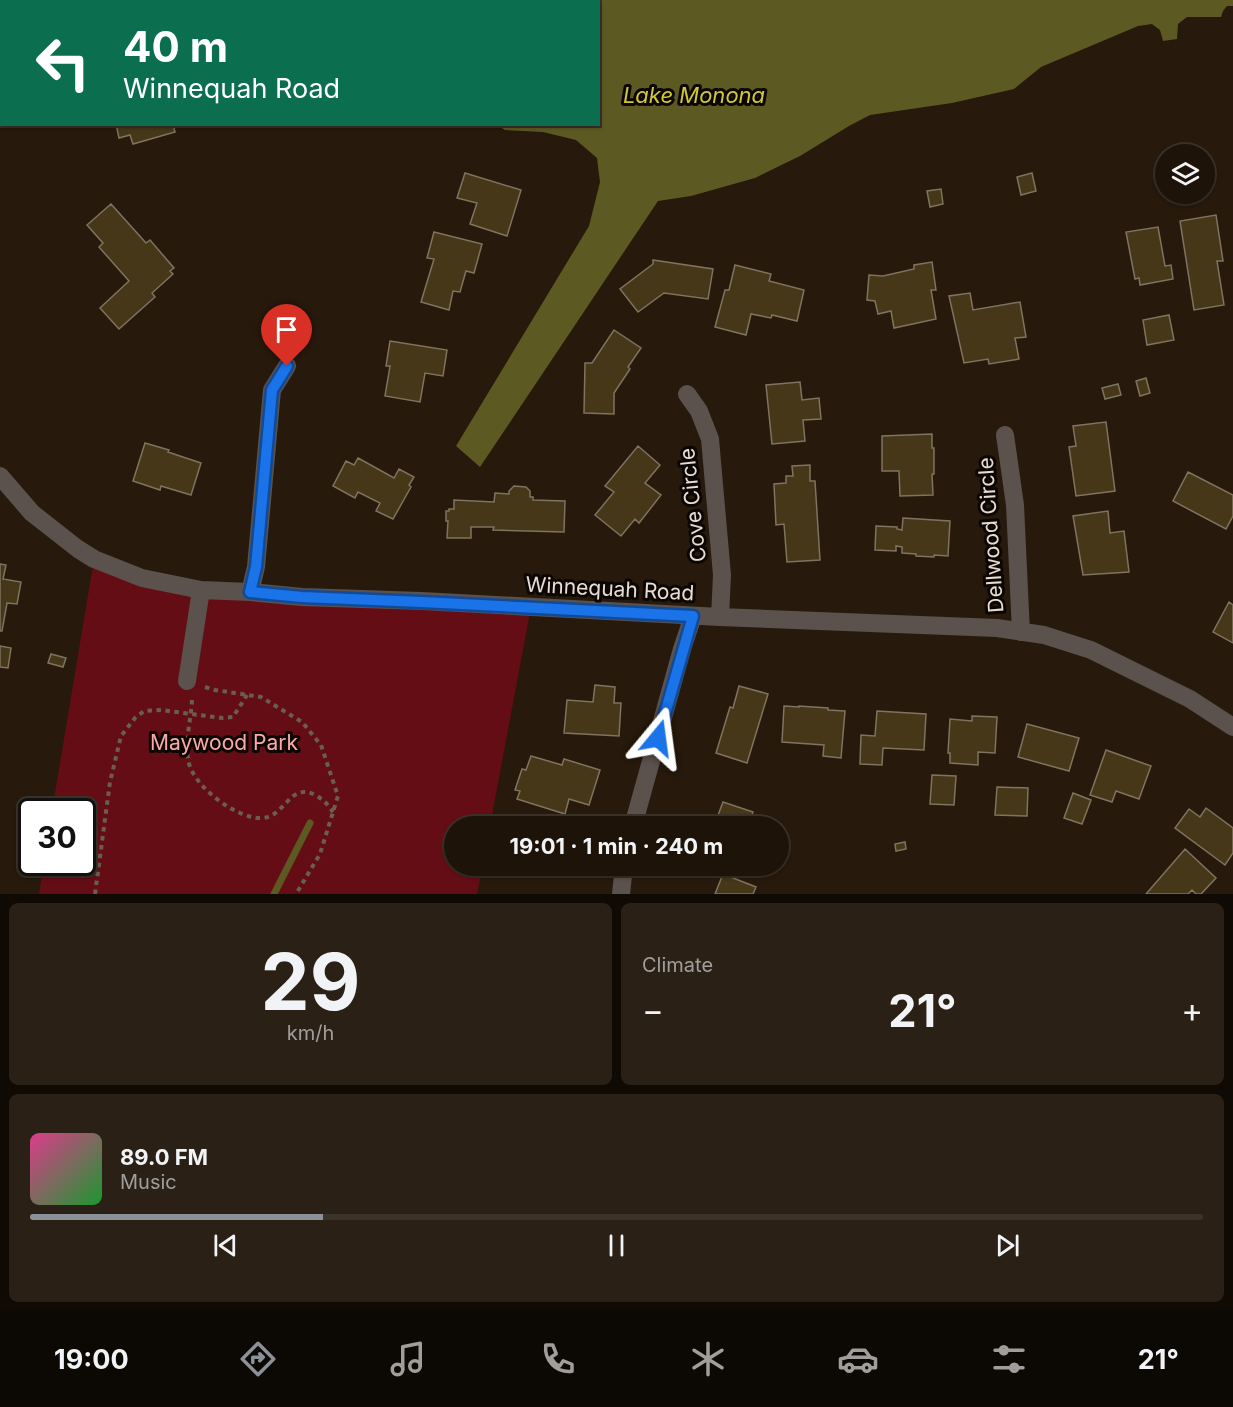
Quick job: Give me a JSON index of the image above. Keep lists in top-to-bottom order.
{
  "streets": {
    "street": ["Cove Circle", "Dellwood Circle", "Winnequah Road"]
  },
  "crossings": [
    ["Cove Circle", "Winnequah Road"],
    ["Dellwood Circle", "Winnequah Road"]
  ],
  "water": ["Lake Monona"],
  "parks": ["Maywood Park"],
  "page": {
    "turn": ["40 m", "Winnequah Road"],
    "limit": "30",
    "trip": "19:01 · 1 min · 240 m",
    "tile": [
      ["29", "km/h"],
      "Climate"
    ],
    "heat": ["−", "21°", "+"],
    "song": ["89.0 FM", "Music"],
    "tabs": ["19:00", "21°"]
  }
}
